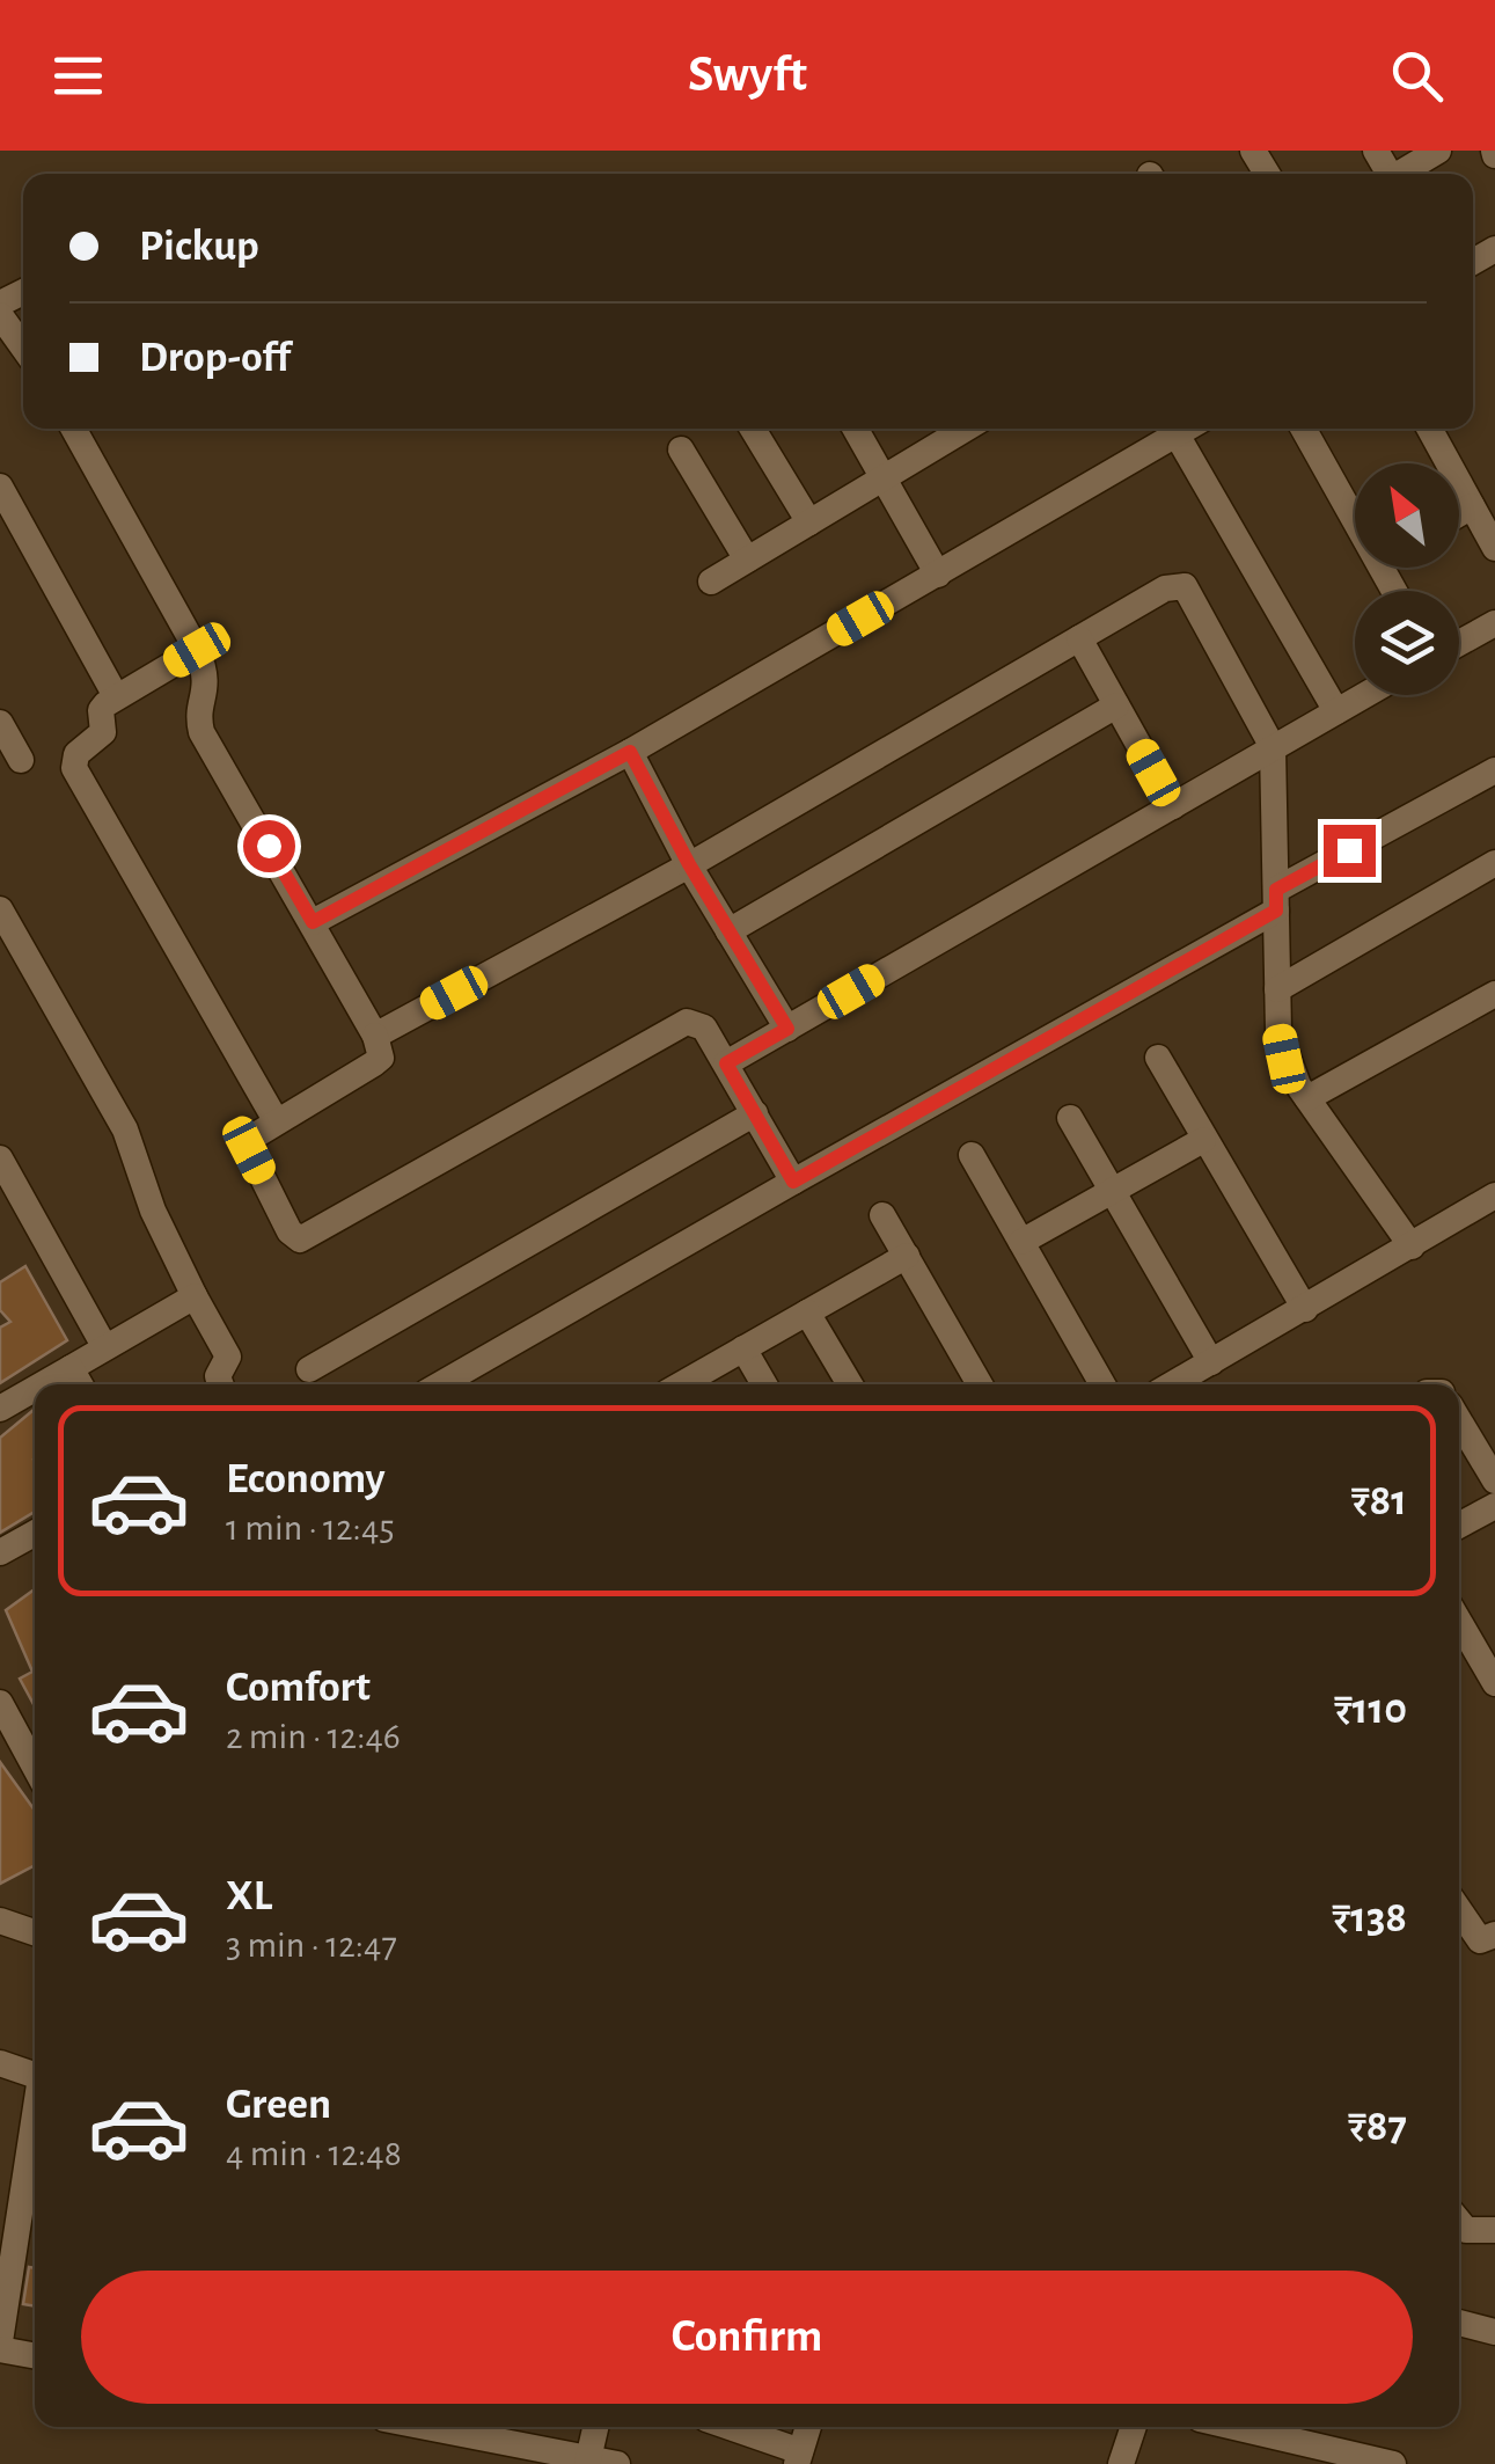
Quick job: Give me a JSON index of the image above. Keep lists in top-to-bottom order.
{
  "north": "top left",
  "page": {
    "header": "Swyft",
    "banner": ["Pickup", "Drop-off"],
    "list": [
      {
        "name": "Economy",
        "note": "1 min · 12:45",
        "value": "₹81"
      },
      {
        "name": "Comfort",
        "note": "2 min · 12:46",
        "value": "₹110"
      },
      {
        "name": "XL",
        "note": "3 min · 12:47",
        "value": "₹138"
      },
      {
        "name": "Green",
        "note": "4 min · 12:48",
        "value": "₹87"
      }
    ],
    "buttons": "Confirm"
  }
}
